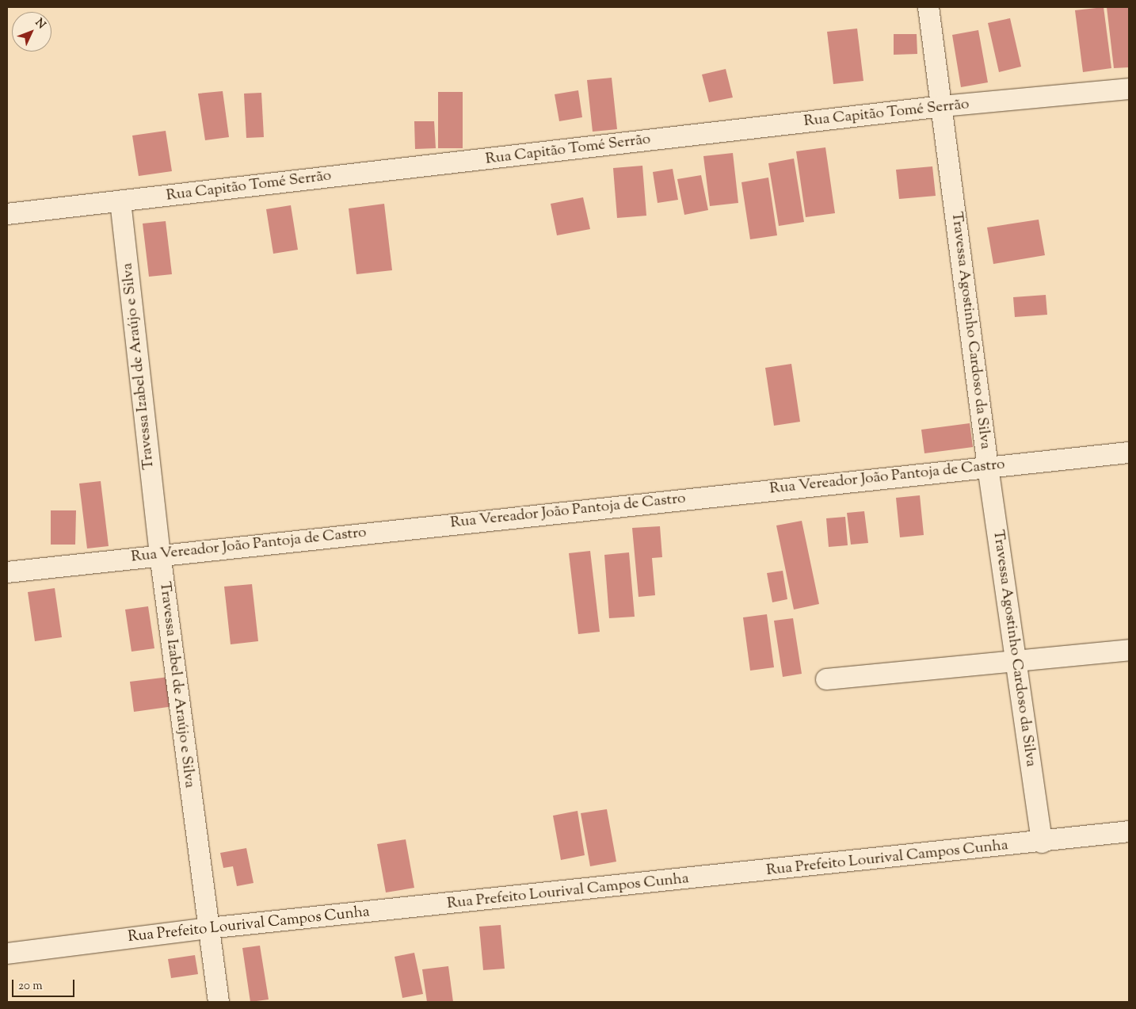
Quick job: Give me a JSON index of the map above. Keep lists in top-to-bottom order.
{
  "streets": {
    "street": [
      "Rua Capitão Tomé Serrão",
      "Travessa Agostinho Cardoso da Silva",
      "Travessa Izabel de Araújo e Silva",
      "Rua Vereador João Pantoja de Castro",
      "Rua Prefeito Lourival Campos Cunha"
    ]
  },
  "crossings": [
    ["Rua Capitão Tomé Serrão", "Travessa Agostinho Cardoso da Silva"],
    ["Rua Capitão Tomé Serrão", "Travessa Izabel de Araújo e Silva"],
    ["Travessa Agostinho Cardoso da Silva", "Rua Vereador João Pantoja de Castro"],
    ["Travessa Agostinho Cardoso da Silva", "Rua Prefeito Lourival Campos Cunha"],
    ["Travessa Izabel de Araújo e Silva", "Rua Vereador João Pantoja de Castro"],
    ["Travessa Izabel de Araújo e Silva", "Rua Prefeito Lourival Campos Cunha"]
  ],
  "scale_bar": "20 m",
  "north": "top right"
}
